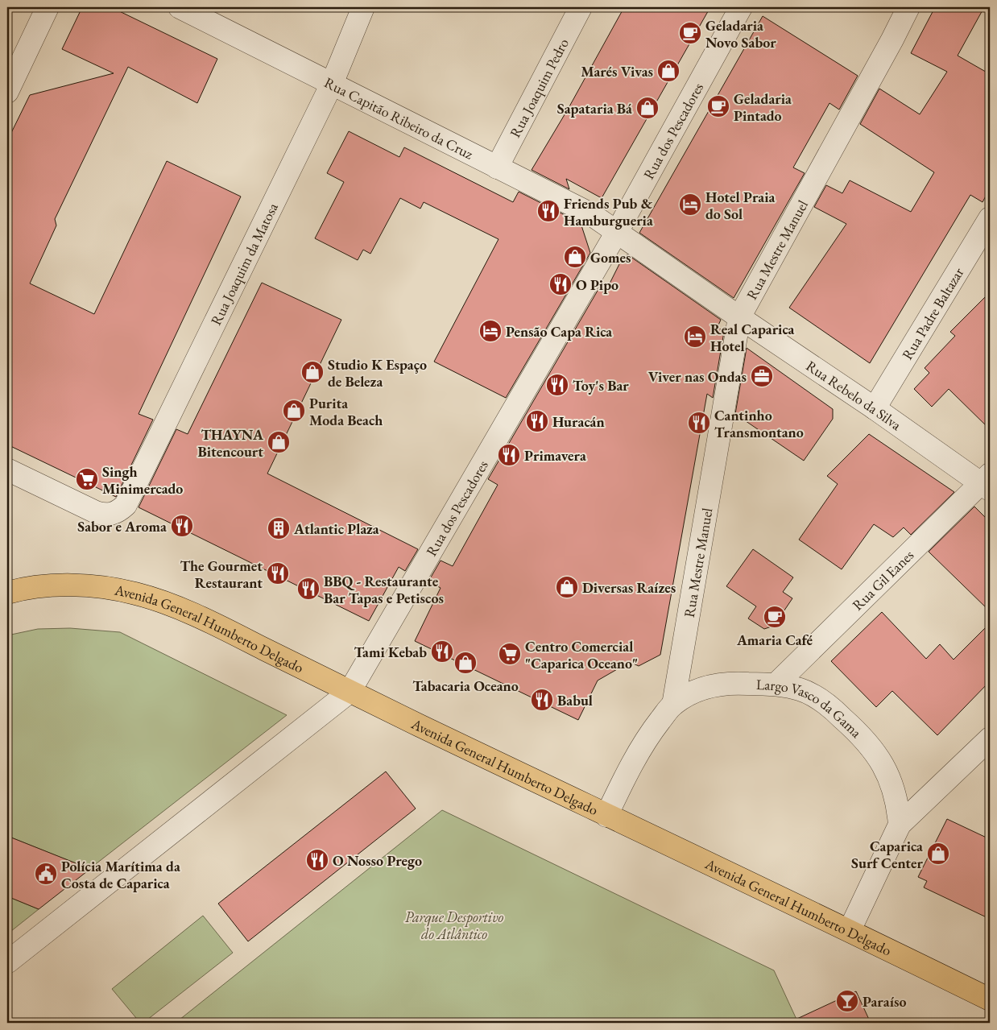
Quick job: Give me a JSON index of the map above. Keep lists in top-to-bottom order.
{
  "streets": {
    "main road": ["Avenida General Humberto Delgado"],
    "street": [
      "Rua Joaquim Pedro",
      "Rua Capitão Ribeiro da Cruz",
      "Rua dos Pescadores",
      "Rua Mestre Manuel",
      "Rua Joaquim da Matosa",
      "Rua Padre Baltazar",
      "Rua Rebelo da Silva",
      "Rua Gil Eanes",
      "Largo Vasco da Gama"
    ]
  },
  "crossings": [
    ["Rua Joaquim Pedro", "Rua Capitão Ribeiro da Cruz"],
    ["Rua Capitão Ribeiro da Cruz", "Rua dos Pescadores"],
    ["Rua Capitão Ribeiro da Cruz", "Rua Joaquim da Matosa"],
    ["Rua Capitão Ribeiro da Cruz", "Rua Rebelo da Silva"],
    ["Rua dos Pescadores", "Rua Rebelo da Silva"],
    ["Rua dos Pescadores", "Avenida General Humberto Delgado"],
    ["Rua Mestre Manuel", "Rua Rebelo da Silva"],
    ["Rua Mestre Manuel", "Largo Vasco da Gama"],
    ["Rua Padre Baltazar", "Rua Rebelo da Silva"],
    ["Rua Rebelo da Silva", "Rua Gil Eanes"],
    ["Rua Gil Eanes", "Largo Vasco da Gama"],
    ["Avenida General Humberto Delgado", "Largo Vasco da Gama"]
  ],
  "parks": ["Parque Desportivo do Atlântico"],
  "places": {
    "cafe": ["Geladaria Novo Sabor", "Geladaria Pintado", "Amaria Café"],
    "shop": [
      "Marés Vivas",
      "Sapataria Bá",
      "Gomes",
      "Studio K Espaço de Beleza",
      "Purita Moda Beach",
      "THAYNA Bitencourt",
      "Diversas Raízes",
      "Tabacaria Oceano",
      "Caparica Surf Center"
    ],
    "hotel": ["Hotel Praia do Sol", "Pensão Capa Rica", "Real Caparica Hotel"],
    "restaurant": [
      "Friends Pub & Hamburgueria",
      "O Pipo",
      "Toy's Bar",
      "Huracán",
      "Cantinho Transmontano",
      "Primavera",
      "Sabor e Aroma",
      "The Gourmet Restaurant",
      "BBQ - Restaurante Bar Tapas e Petiscos",
      "Tami Kebab",
      "Babul",
      "O Nosso Prego"
    ],
    "office": ["Viver nas Ondas"],
    "supermarket": ["Singh Minimercado", "Centro Comercial \"Caparica Oceano\""],
    "building": ["Atlantic Plaza"],
    "public building": ["Polícia Marítima da Costa de Caparica"],
    "bar": ["Paraíso"]
  }
}
